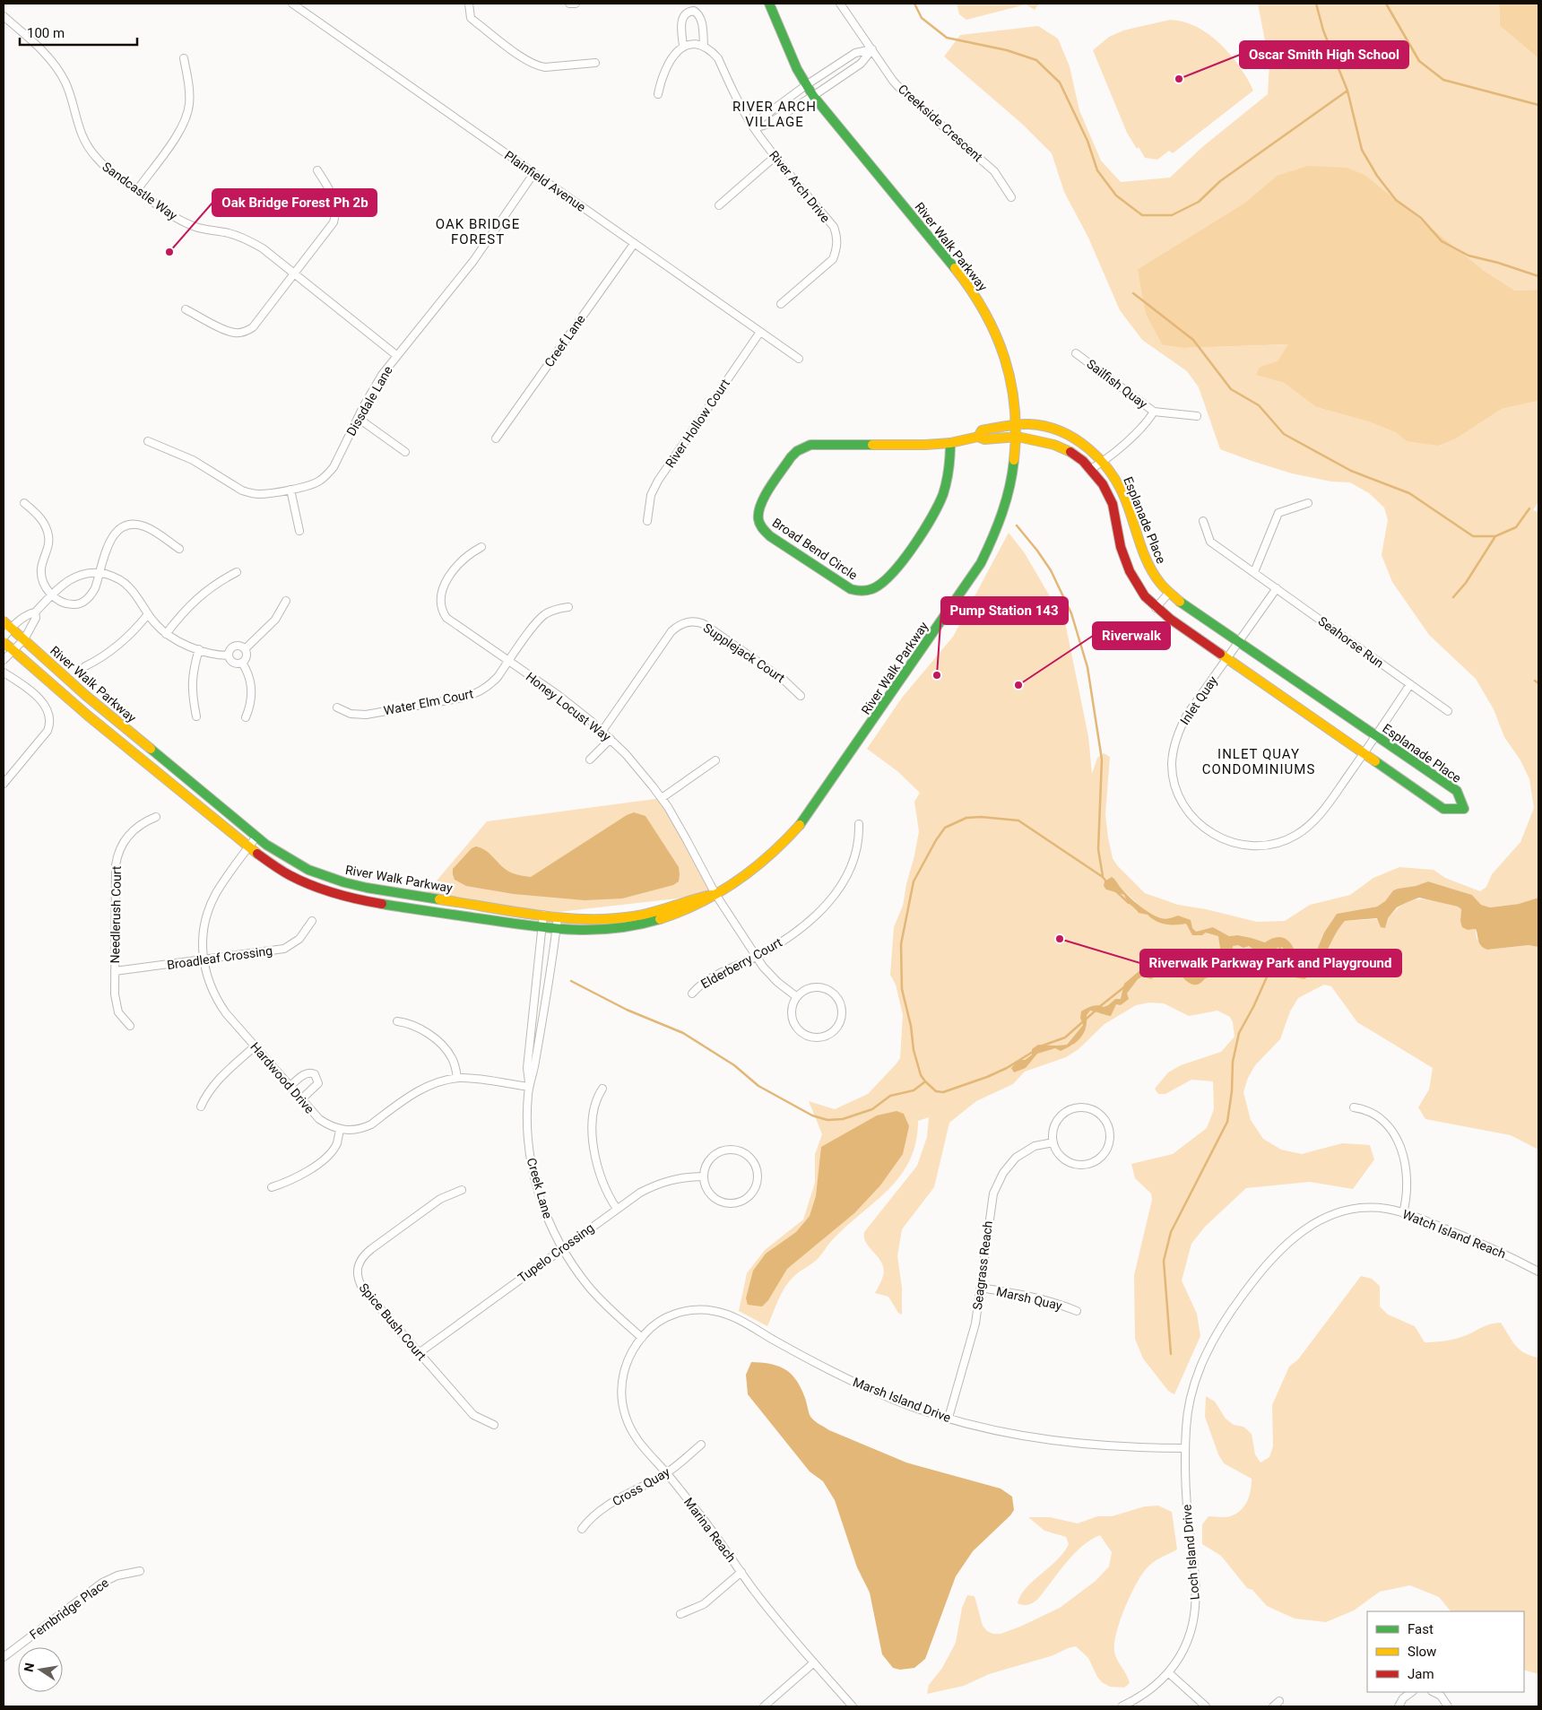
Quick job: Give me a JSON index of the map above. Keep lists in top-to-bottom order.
{
  "streets": {
    "street": [
      "Creekside Crescent",
      "Plainfield Avenue",
      "River Arch Drive",
      "Sandcastle Way",
      "River Walk Parkway",
      "Creef Lane",
      "Sailfish Quay",
      "Dissdale Lane",
      "River Hollow Court",
      "Esplanade Place",
      "Broad Bend Circle",
      "Seahorse Run",
      "Supplejack Court",
      "Inlet Quay",
      "Water Elm Court",
      "Honey Locust Way",
      "Needlerush Court",
      "Broadleaf Crossing",
      "Elderberry Court",
      "Hardwood Drive",
      "Creek Lane",
      "Watch Island Reach",
      "Tupelo Crossing",
      "Seagrass Reach",
      "Marsh Quay",
      "Spice Bush Court",
      "Marsh Island Drive",
      "Cross Quay",
      "Marina Reach",
      "Loch Island Drive",
      "Fernbridge Place"
    ]
  },
  "crossings": [
    ["Plainfield Avenue", "Creef Lane"],
    ["Plainfield Avenue", "Dissdale Lane"],
    ["Plainfield Avenue", "River Hollow Court"],
    ["Sandcastle Way", "Dissdale Lane"],
    ["River Walk Parkway", "Esplanade Place"],
    ["River Walk Parkway", "Broad Bend Circle"],
    ["River Walk Parkway", "Honey Locust Way"],
    ["River Walk Parkway", "Hardwood Drive"],
    ["River Walk Parkway", "Creek Lane"],
    ["Sailfish Quay", "Esplanade Place"],
    ["Esplanade Place", "Broad Bend Circle"],
    ["Esplanade Place", "Inlet Quay"],
    ["Seahorse Run", "Inlet Quay"],
    ["Supplejack Court", "Honey Locust Way"],
    ["Water Elm Court", "Honey Locust Way"],
    ["Honey Locust Way", "Elderberry Court"],
    ["Needlerush Court", "Broadleaf Crossing"],
    ["Broadleaf Crossing", "Hardwood Drive"],
    ["Creek Lane", "Tupelo Crossing"],
    ["Creek Lane", "Marsh Island Drive"],
    ["Creek Lane", "Marina Reach"],
    ["Watch Island Reach", "Marsh Island Drive"],
    ["Watch Island Reach", "Loch Island Drive"],
    ["Tupelo Crossing", "Spice Bush Court"],
    ["Seagrass Reach", "Marsh Quay"],
    ["Seagrass Reach", "Marsh Island Drive"],
    ["Marsh Island Drive", "Marina Reach"],
    ["Marsh Island Drive", "Loch Island Drive"],
    ["Cross Quay", "Marina Reach"]
  ],
  "districts": ["RIVER ARCH VILLAGE", "OAK BRIDGE FOREST", "INLET QUAY CONDOMINIUMS"],
  "places": [
    "Oscar Smith High School",
    "Oak Bridge Forest Ph 2b",
    "Pump Station 143",
    "Riverwalk",
    "Riverwalk Parkway Park and Playground"
  ],
  "legend": ["Fast", "Slow", "Jam"],
  "scale_bar": "100 m",
  "north": "left"
}
